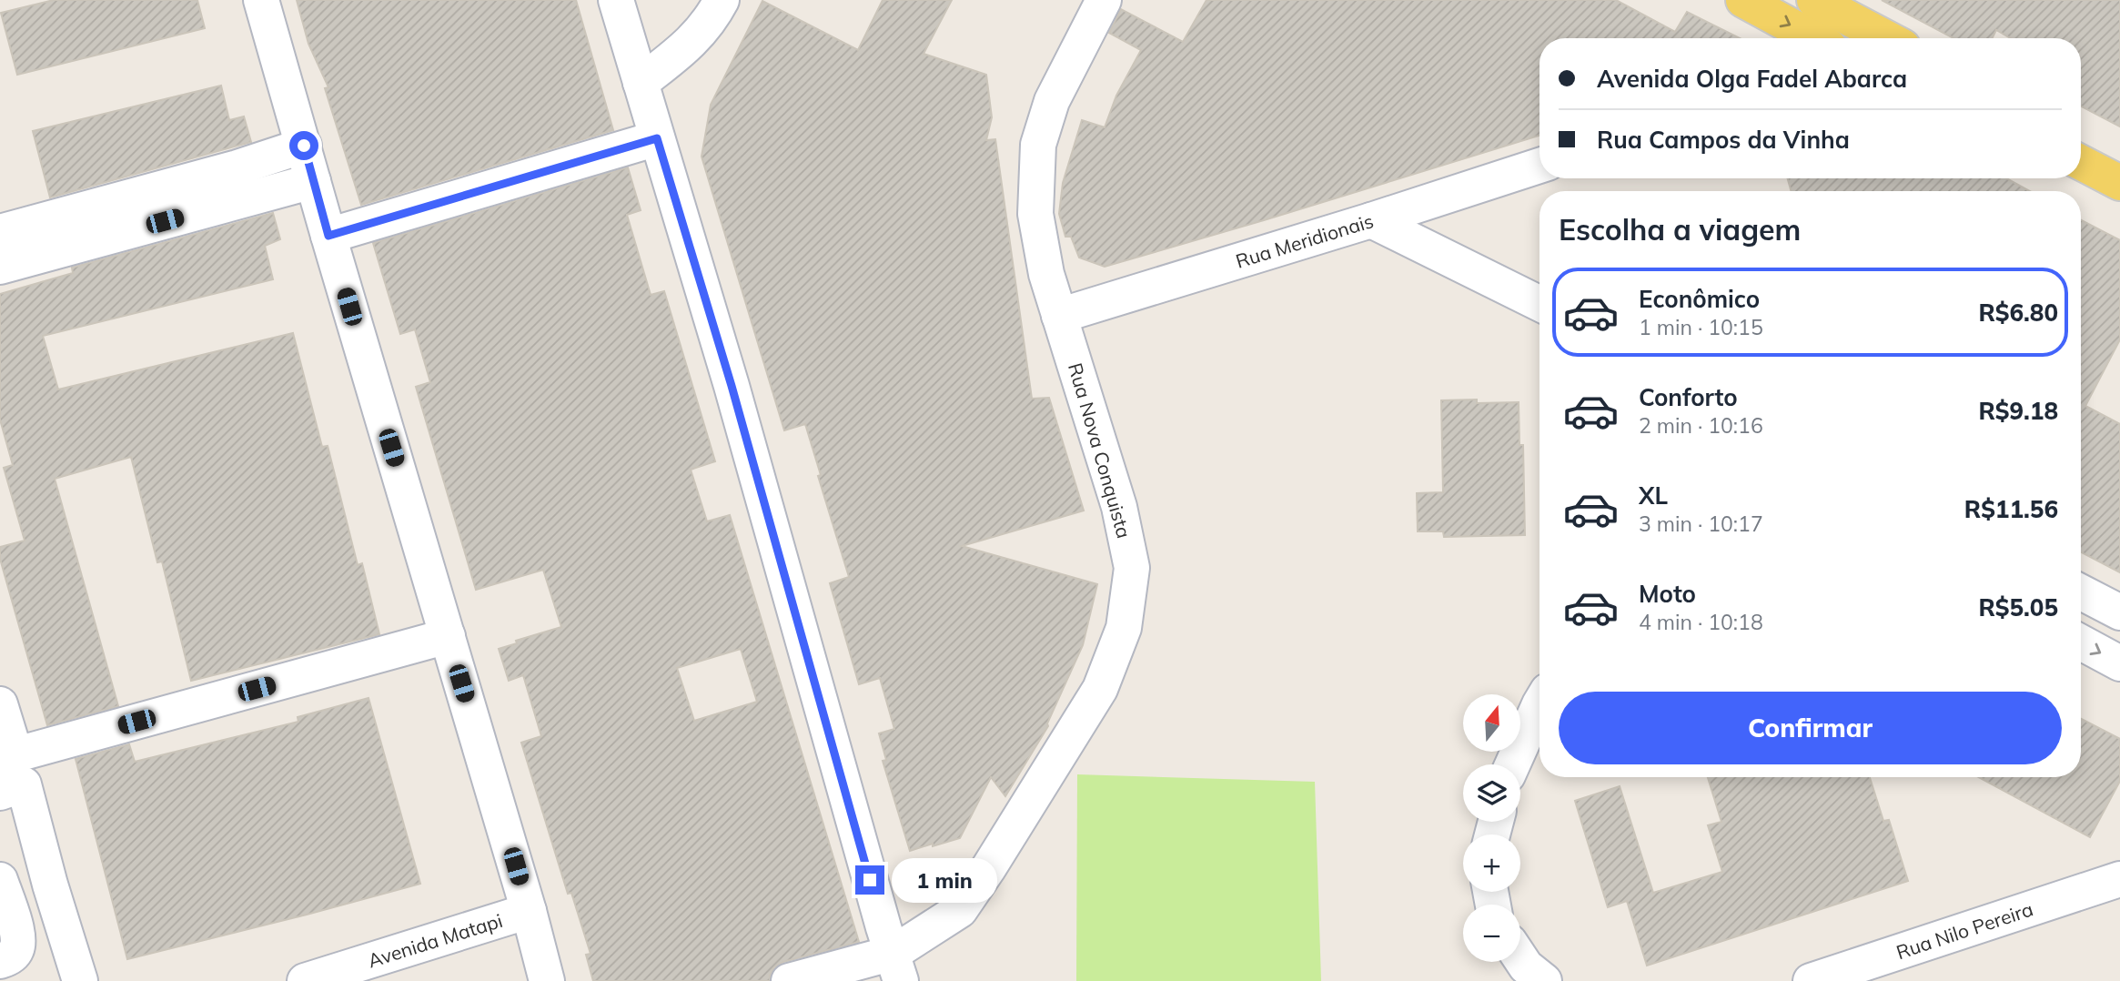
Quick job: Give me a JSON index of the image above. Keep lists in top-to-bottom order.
{
  "streets": {
    "street": [
      "Rua Meridionais",
      "Rua Nova Conquista",
      "Rua Nilo Pereira",
      "Avenida Matapi"
    ]
  },
  "crossings": [
    ["Rua Meridionais", "Rua Nova Conquista"]
  ],
  "north": "top",
  "page": {
    "banner": ["Avenida Olga Fadel Abarca", "Rua Campos da Vinha"],
    "heading": "Escolha a viagem",
    "list": [
      {
        "name": "Econômico",
        "note": "1 min · 10:15",
        "value": "R$6.80"
      },
      {
        "name": "Conforto",
        "note": "2 min · 10:16",
        "value": "R$9.18"
      },
      {
        "name": "XL",
        "note": "3 min · 10:17",
        "value": "R$11.56"
      },
      {
        "name": "Moto",
        "note": "4 min · 10:18",
        "value": "R$5.05"
      }
    ],
    "buttons": "Confirmar",
    "map_buttons": ["+", "−"],
    "bubble": "1 min"
  }
}
